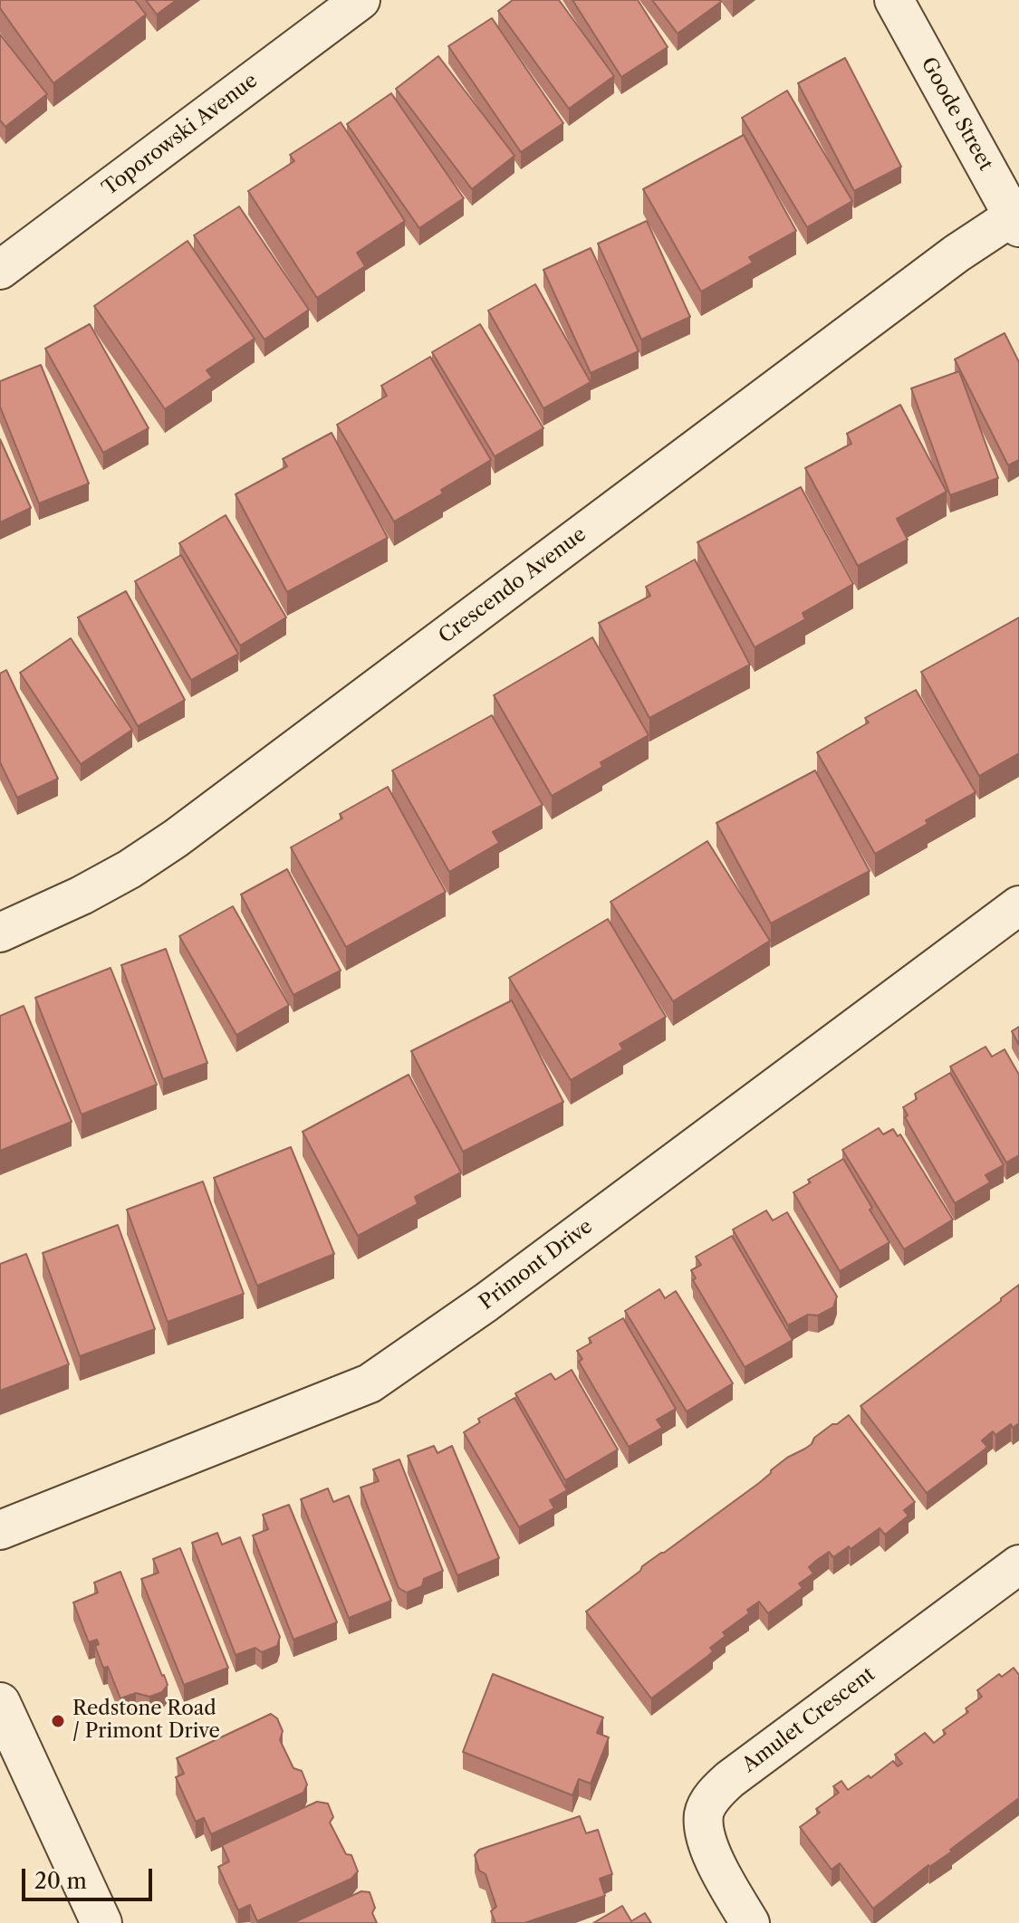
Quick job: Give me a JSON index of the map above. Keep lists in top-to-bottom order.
{
  "streets": {
    "street": [
      "Goode Street",
      "Toporowski Avenue",
      "Crescendo Avenue",
      "Primont Drive",
      "Amulet Crescent"
    ]
  },
  "crossings": [
    ["Goode Street", "Crescendo Avenue"]
  ],
  "places": ["Redstone Road / Primont Drive"],
  "scale_bar": "20 m"
}
